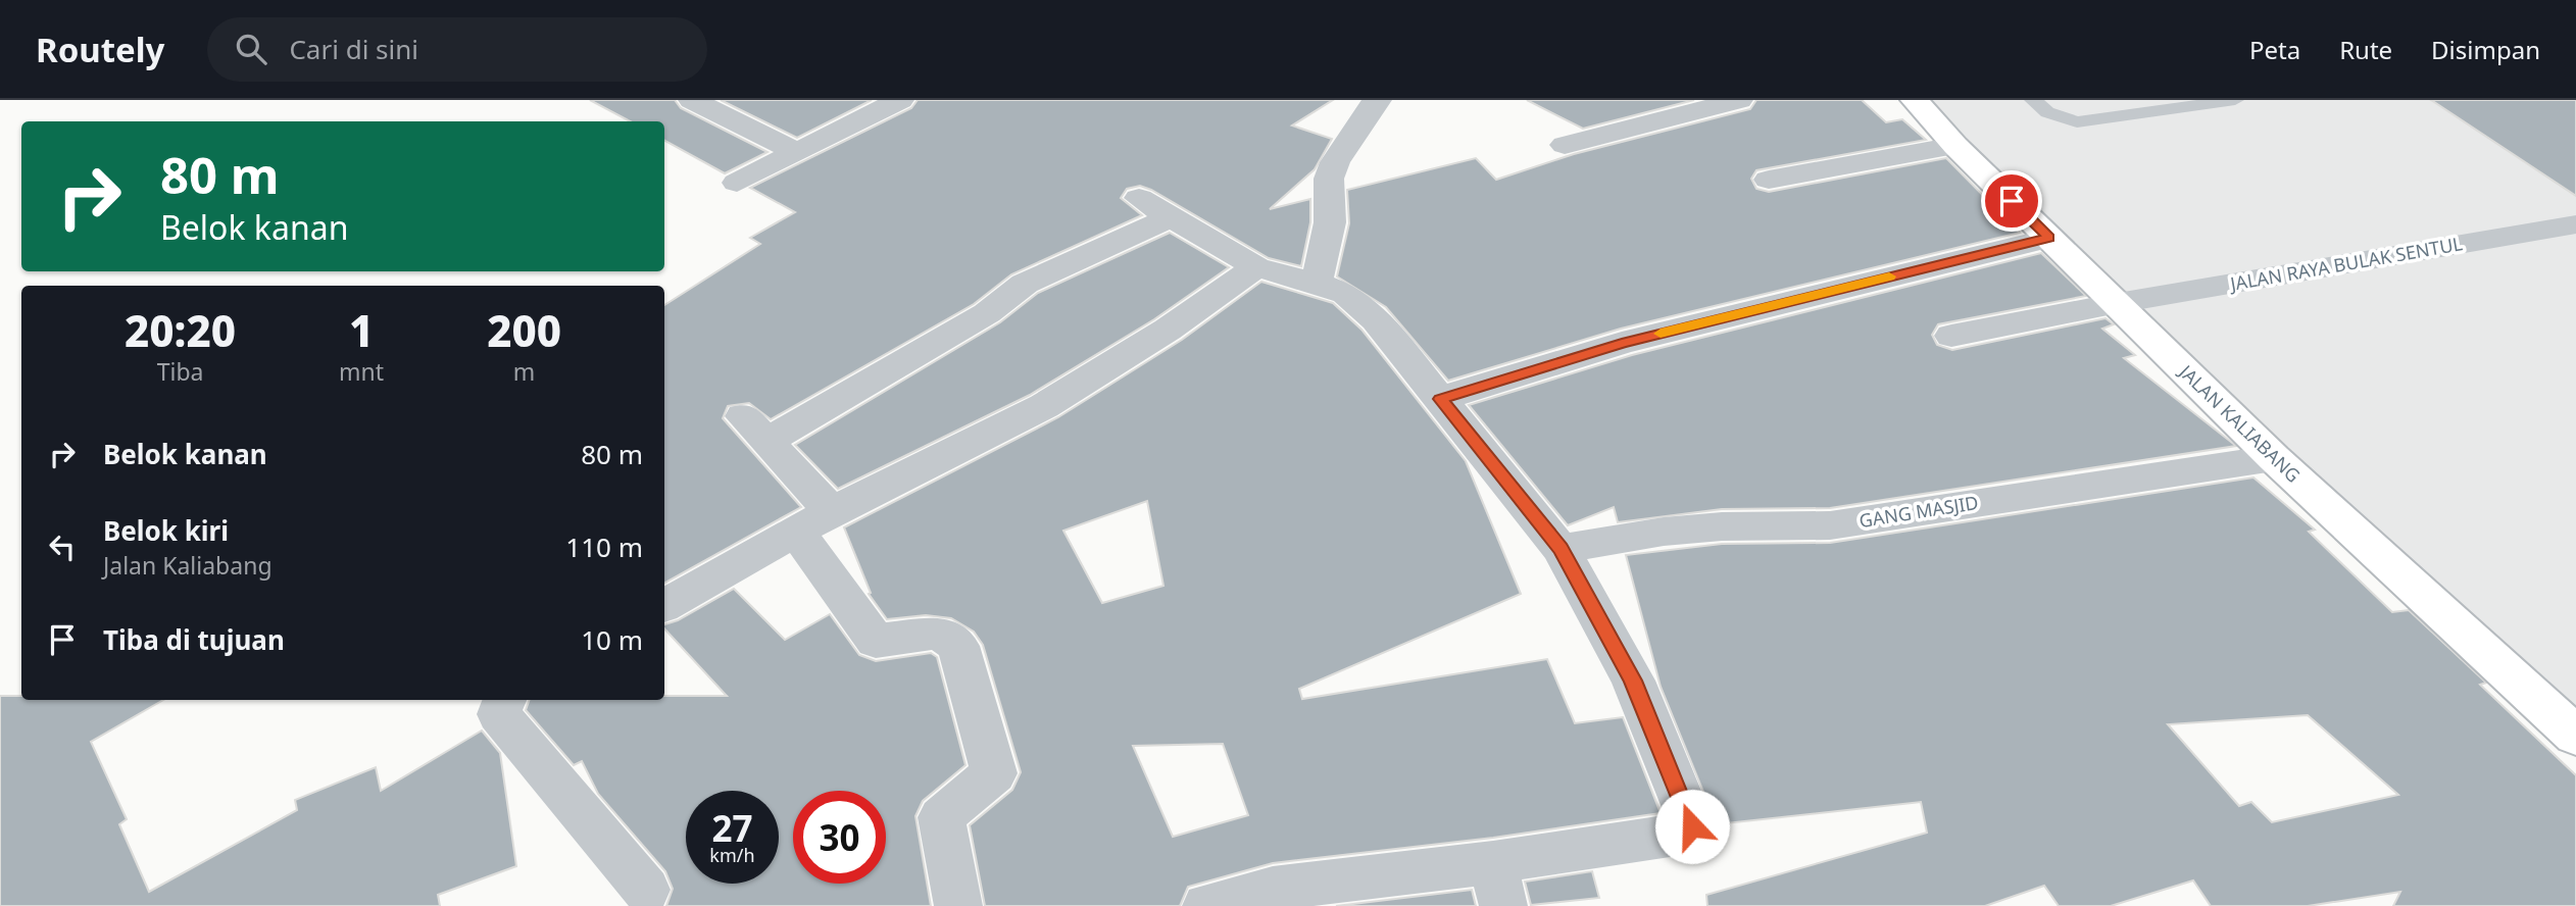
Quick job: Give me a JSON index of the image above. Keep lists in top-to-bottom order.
{
  "streets": {
    "main road": ["JALAN KALIABANG"],
    "street": ["JALAN RAYA BULAK SENTUL", "GANG MASJID"]
  },
  "crossings": [
    ["JALAN RAYA BULAK SENTUL", "JALAN KALIABANG"],
    ["JALAN KALIABANG", "GANG MASJID"]
  ],
  "page": {
    "header": "Routely",
    "search": "Cari di sini",
    "nav": ["Peta", "Rute", "Disimpan"],
    "turn": ["80 m", "Belok kanan"],
    "eta": [
      "20:20",
      "Tiba",
      "1",
      "mnt",
      "200",
      "m"
    ],
    "list": [
      {
        "name": "Belok kanan",
        "value": "80 m"
      },
      {
        "name": "Belok kiri",
        "note": "Jalan Kaliabang",
        "value": "110 m"
      },
      {
        "name": "Tiba di tujuan",
        "value": "10 m"
      }
    ],
    "speed": "27 km/h",
    "limit": "30"
  }
}
